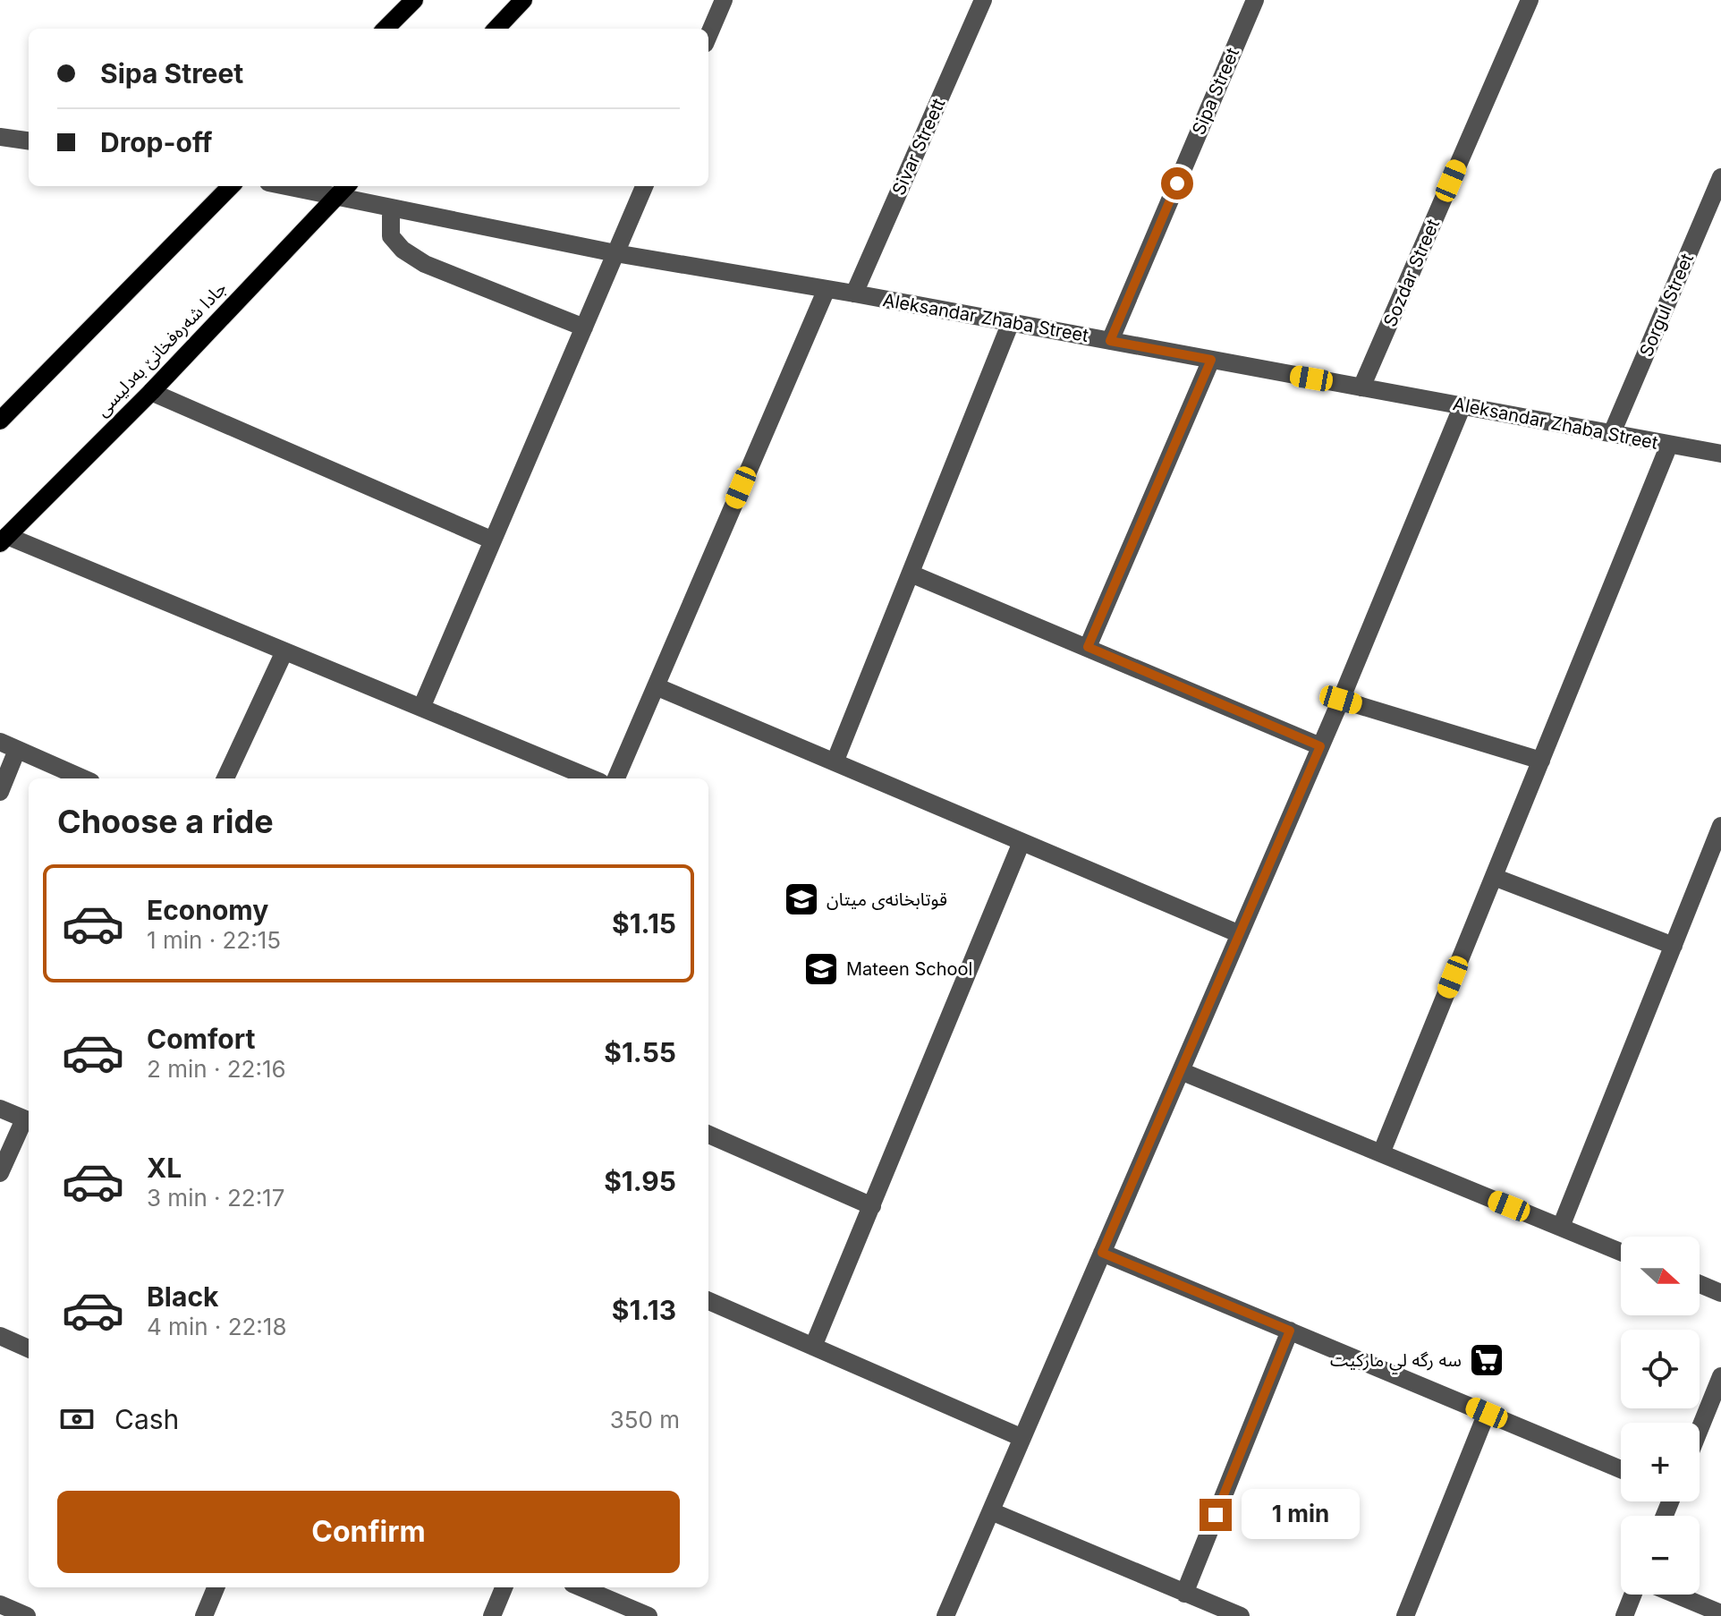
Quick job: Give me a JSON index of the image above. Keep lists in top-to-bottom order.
{
  "streets": {
    "main road": ["جادا شەرەفخانێ بەدلیسی"],
    "street": [
      "Sipa Street",
      "Sivar Streett",
      "Sozdar Street",
      "Sorgul Street",
      "Aleksandar Zhaba Street"
    ]
  },
  "crossings": [
    ["Sipa Street", "Aleksandar Zhaba Street"],
    ["Sivar Streett", "Aleksandar Zhaba Street"],
    ["Sozdar Street", "Aleksandar Zhaba Street"],
    ["Sorgul Street", "Aleksandar Zhaba Street"],
    ["Aleksandar Zhaba Street", "جادا شەرەفخانێ بەدلیسی"]
  ],
  "places": {
    "school or university": ["قوتابخانەی میتان", "Mateen School"],
    "supermarket": ["سه رگه لي ماركيت"]
  },
  "north": "right",
  "page": {
    "banner": ["Sipa Street", "Drop-off"],
    "heading": "Choose a ride",
    "list": [
      {
        "name": "Economy",
        "note": "1 min · 22:15",
        "value": "$1.15"
      },
      {
        "name": "Comfort",
        "note": "2 min · 22:16",
        "value": "$1.55"
      },
      {
        "name": "XL",
        "note": "3 min · 22:17",
        "value": "$1.95"
      },
      {
        "name": "Black",
        "note": "4 min · 22:18",
        "value": "$1.13"
      }
    ],
    "map_buttons": ["+", "−"],
    "pay": ["Cash", "350 m"],
    "buttons": "Confirm",
    "bubble": "1 min"
  }
}
